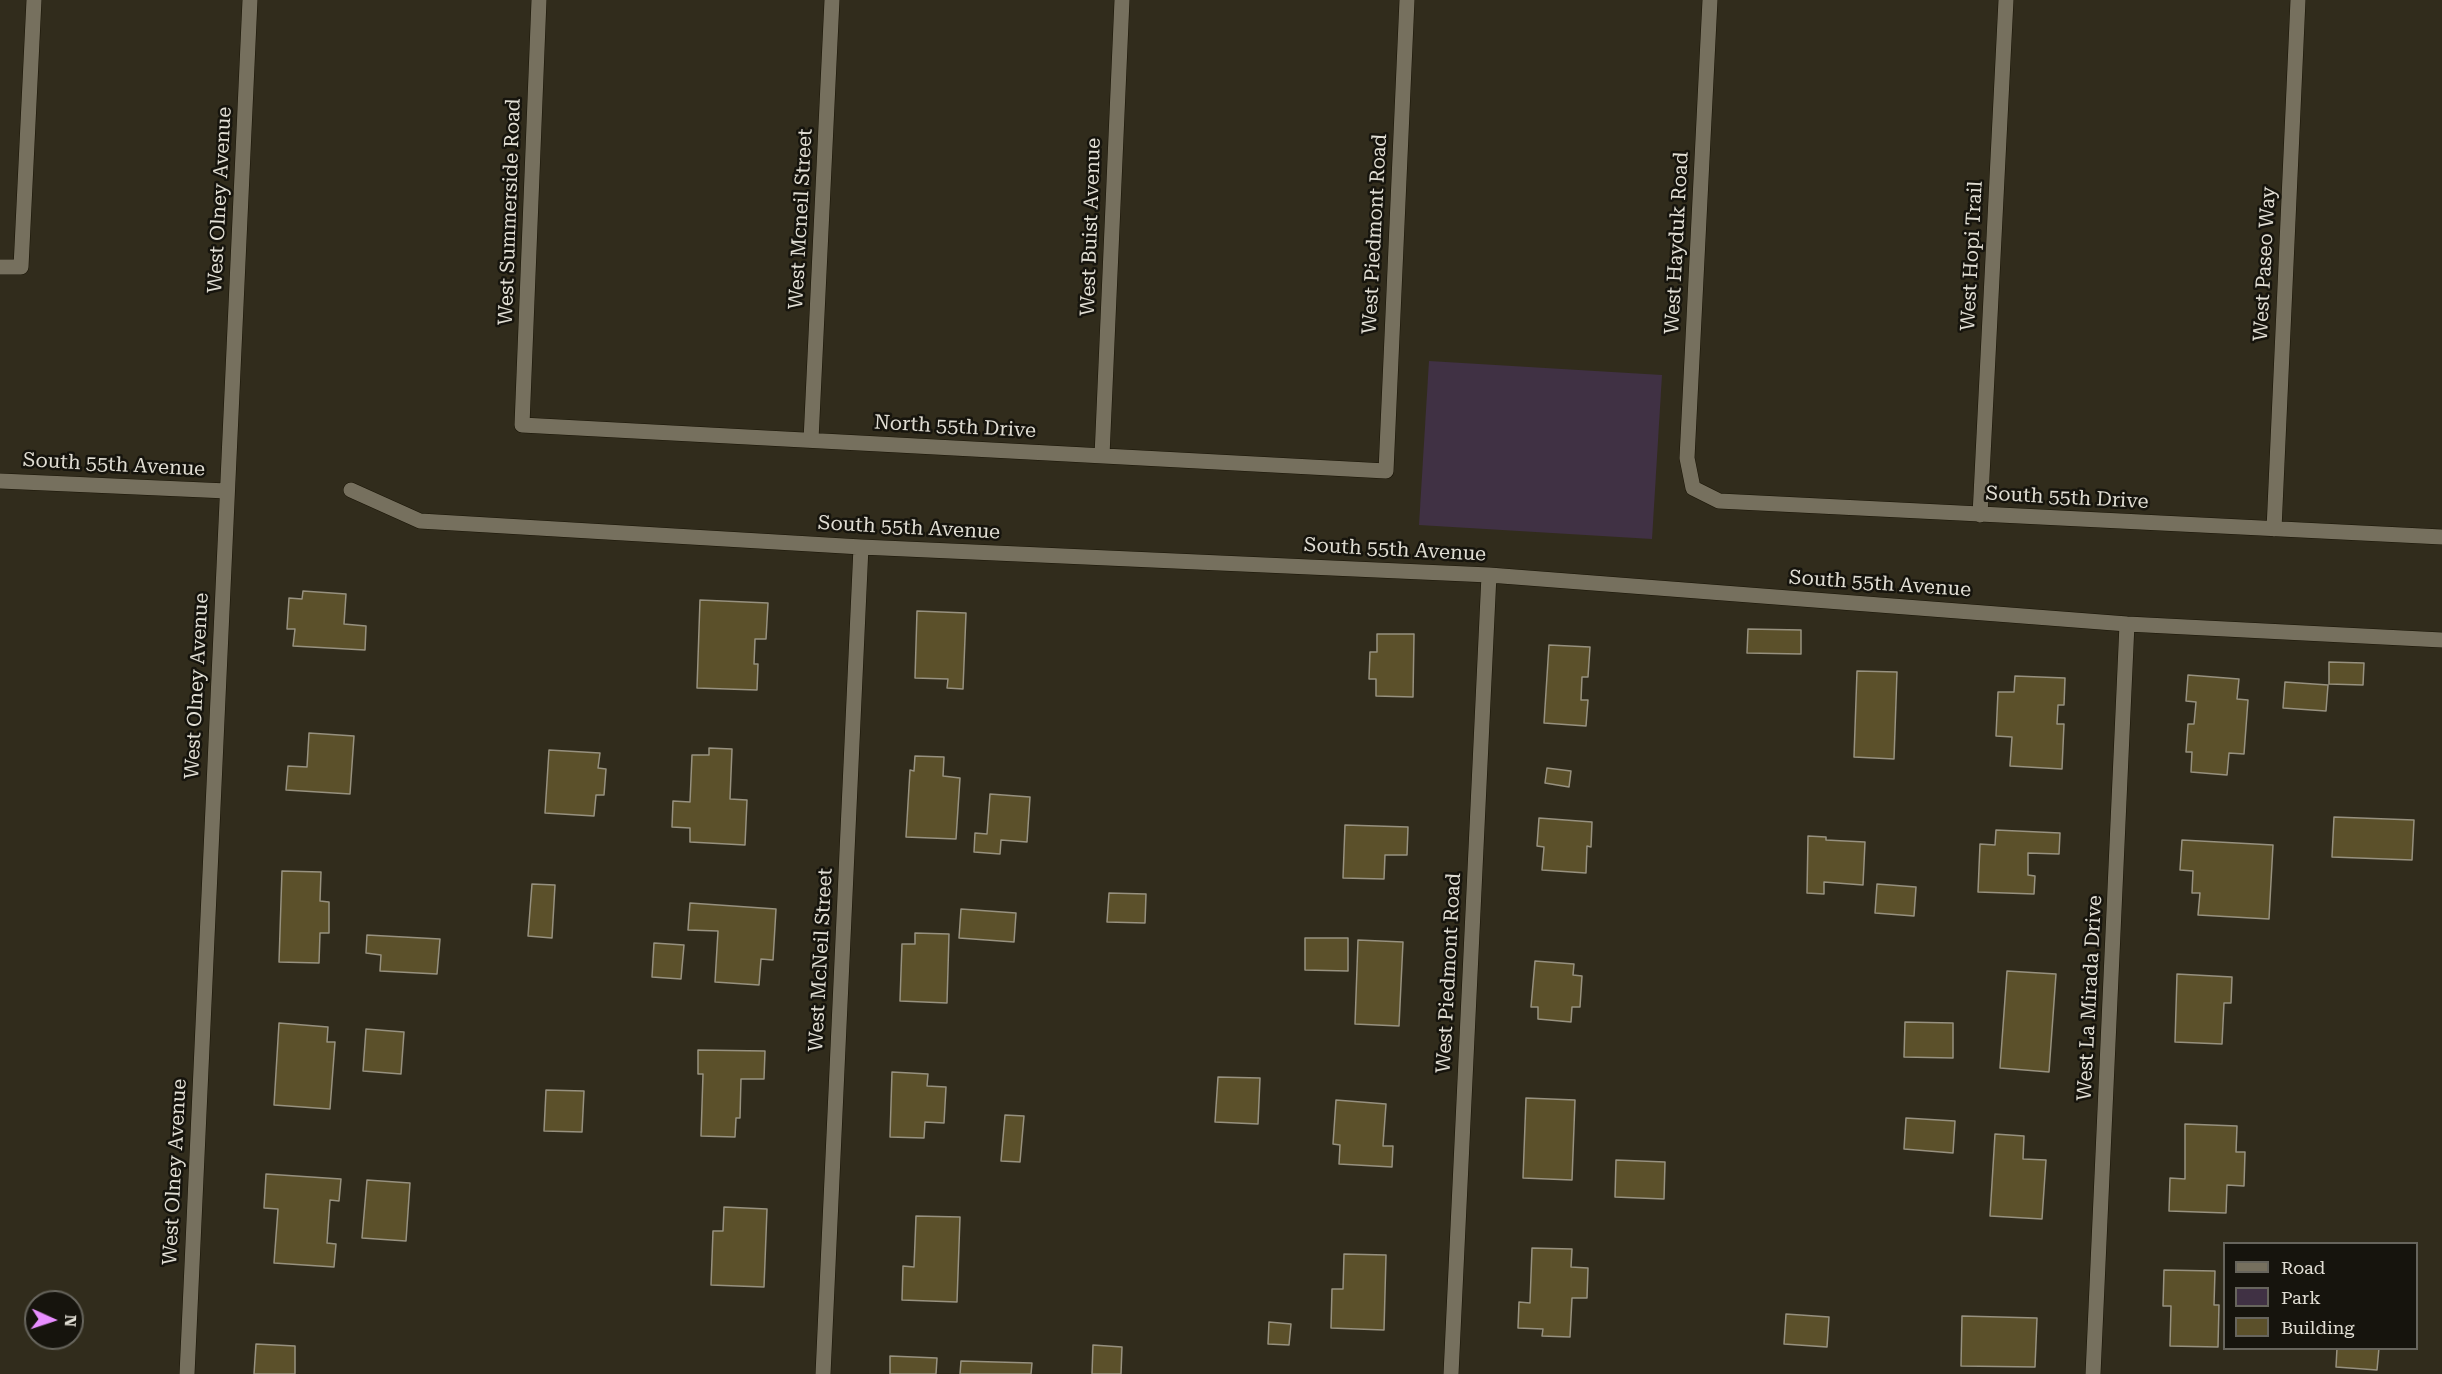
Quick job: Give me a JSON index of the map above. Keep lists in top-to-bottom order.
{
  "streets": {
    "street": [
      "West Olney Avenue",
      "West Summerside Road",
      "West Mcneil Street",
      "West Buist Avenue",
      "West Piedmont Road",
      "West Hayduk Road",
      "West Hopi Trail",
      "West Paseo Way",
      "North 55th Drive",
      "South 55th Avenue",
      "South 55th Drive",
      "West McNeil Street",
      "West La Mirada Drive"
    ]
  },
  "crossings": [
    ["West Olney Avenue", "South 55th Avenue"],
    ["West Summerside Road", "North 55th Drive"],
    ["West Mcneil Street", "North 55th Drive"],
    ["West Buist Avenue", "North 55th Drive"],
    ["West Piedmont Road", "North 55th Drive"],
    ["West Piedmont Road", "South 55th Avenue"],
    ["West Hayduk Road", "South 55th Drive"],
    ["West Hopi Trail", "South 55th Drive"],
    ["West Paseo Way", "South 55th Drive"],
    ["South 55th Avenue", "West McNeil Street"],
    ["South 55th Avenue", "West La Mirada Drive"]
  ],
  "legend": ["Road", "Park", "Building"],
  "north": "right"
}
